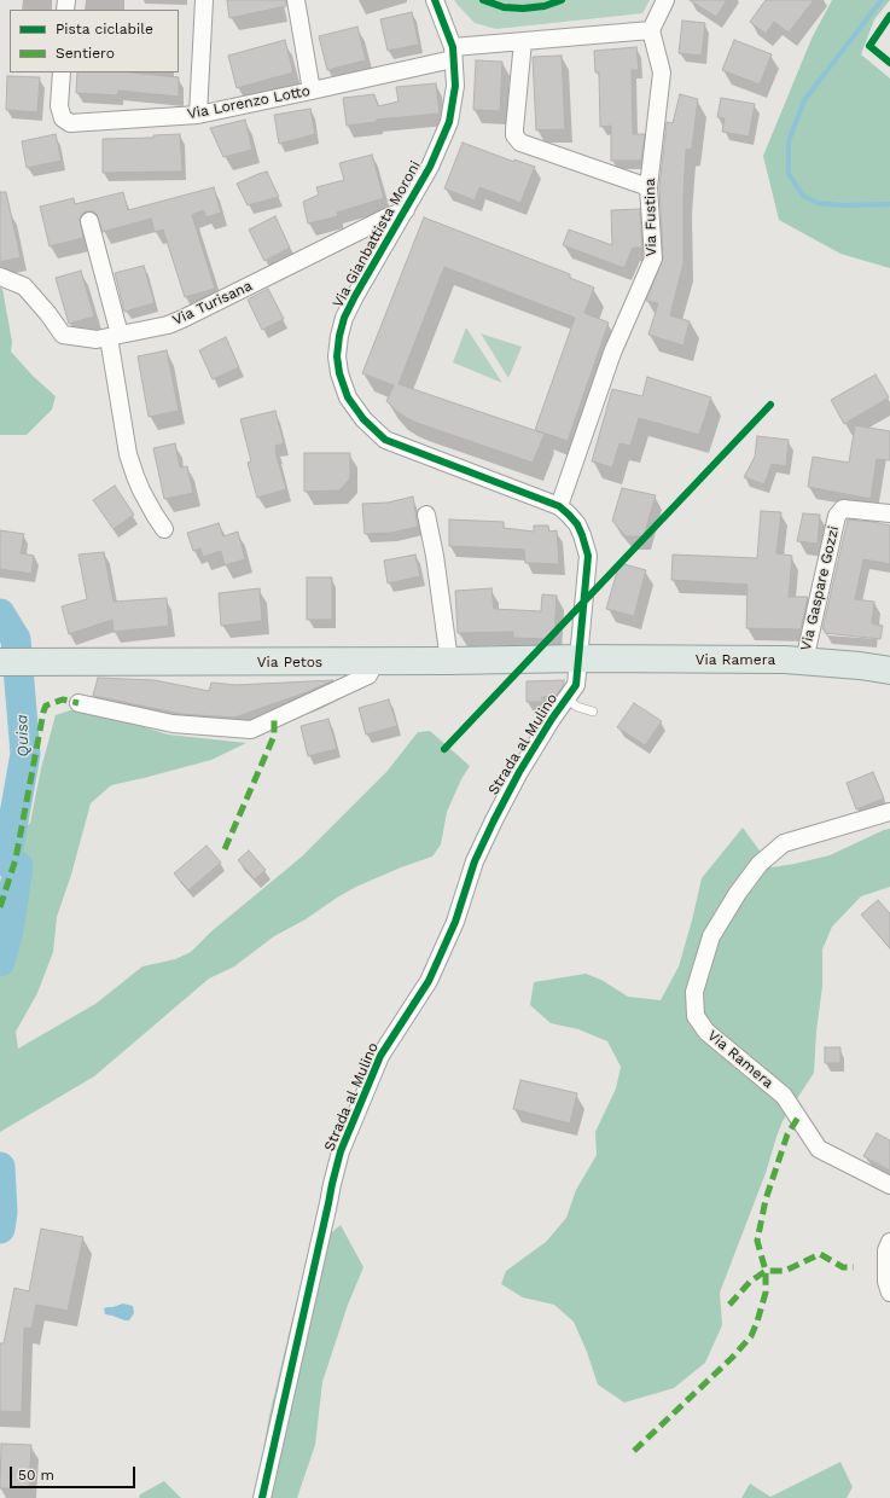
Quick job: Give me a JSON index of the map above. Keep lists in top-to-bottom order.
{
  "streets": {
    "main road": ["Via Ramera", "Via Petos"],
    "street": [
      "Via Lorenzo Lotto",
      "Via Fustina",
      "Via Gianbattista Moroni",
      "Via Turisana",
      "Via Gaspare Gozzi",
      "Strada al Mulino"
    ]
  },
  "crossings": [
    ["Via Lorenzo Lotto", "Via Gianbattista Moroni"],
    ["Via Fustina", "Via Gianbattista Moroni"],
    ["Via Gianbattista Moroni", "Via Turisana"],
    ["Via Gaspare Gozzi", "Via Ramera"],
    ["Via Ramera", "Via Petos"],
    ["Via Ramera", "Strada al Mulino"],
    ["Via Petos", "Strada al Mulino"]
  ],
  "water": ["Quisa"],
  "legend": ["Pista ciclabile", "Sentiero"],
  "scale_bar": "50 m"
}
